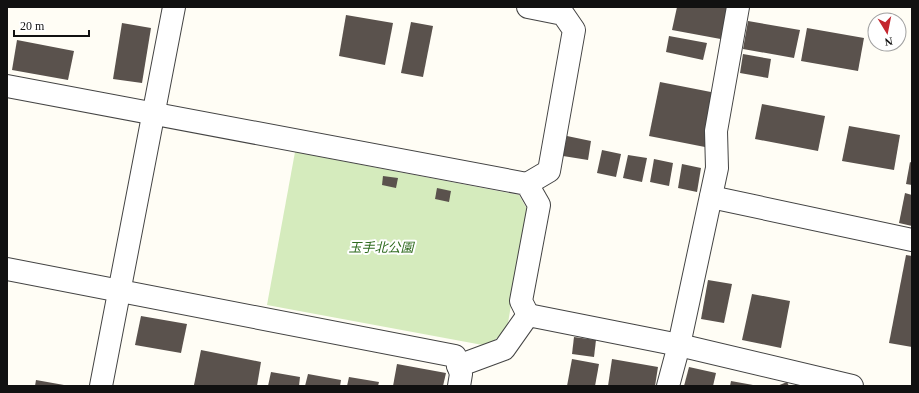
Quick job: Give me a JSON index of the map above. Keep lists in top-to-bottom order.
{
  "parks": ["玉手北公園"],
  "scale_bar": "20 m",
  "north": "bottom"
}
